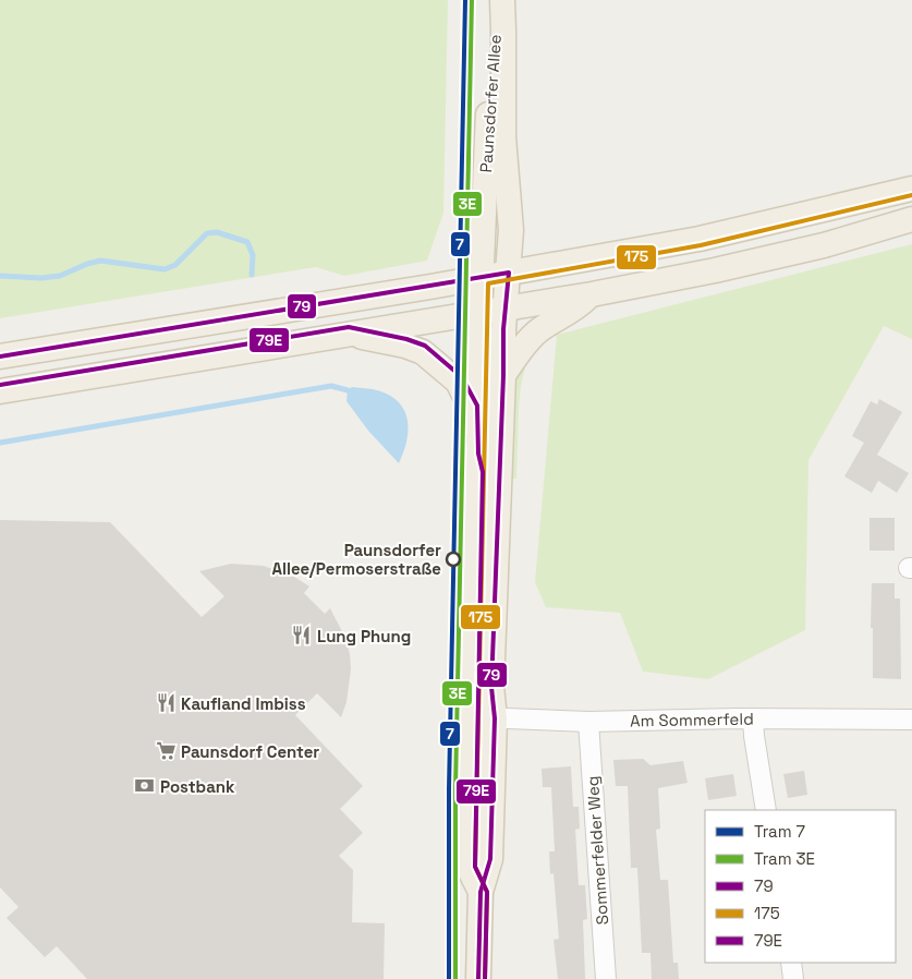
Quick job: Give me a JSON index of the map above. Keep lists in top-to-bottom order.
{
  "streets": {
    "main road": ["Paunsdorfer Allee"],
    "street": ["Am Sommerfeld", "Sommerfelder Weg"]
  },
  "crossings": [
    ["Paunsdorfer Allee", "Am Sommerfeld"],
    ["Am Sommerfeld", "Sommerfelder Weg"]
  ],
  "places": {
    "other": ["Paunsdorfer Allee/Permoserstraße"],
    "restaurant": ["Lung Phung", "Kaufland Imbiss"],
    "supermarket": ["Paunsdorf Center"],
    "bank": ["Postbank"]
  },
  "lines": [
    "tram line 7",
    "tram line 3E",
    "transit line 175",
    "transit line 79",
    "transit line 79E"
  ],
  "legend": [
    "Tram 7",
    "Tram 3E",
    "79",
    "175",
    "79E"
  ]
}
